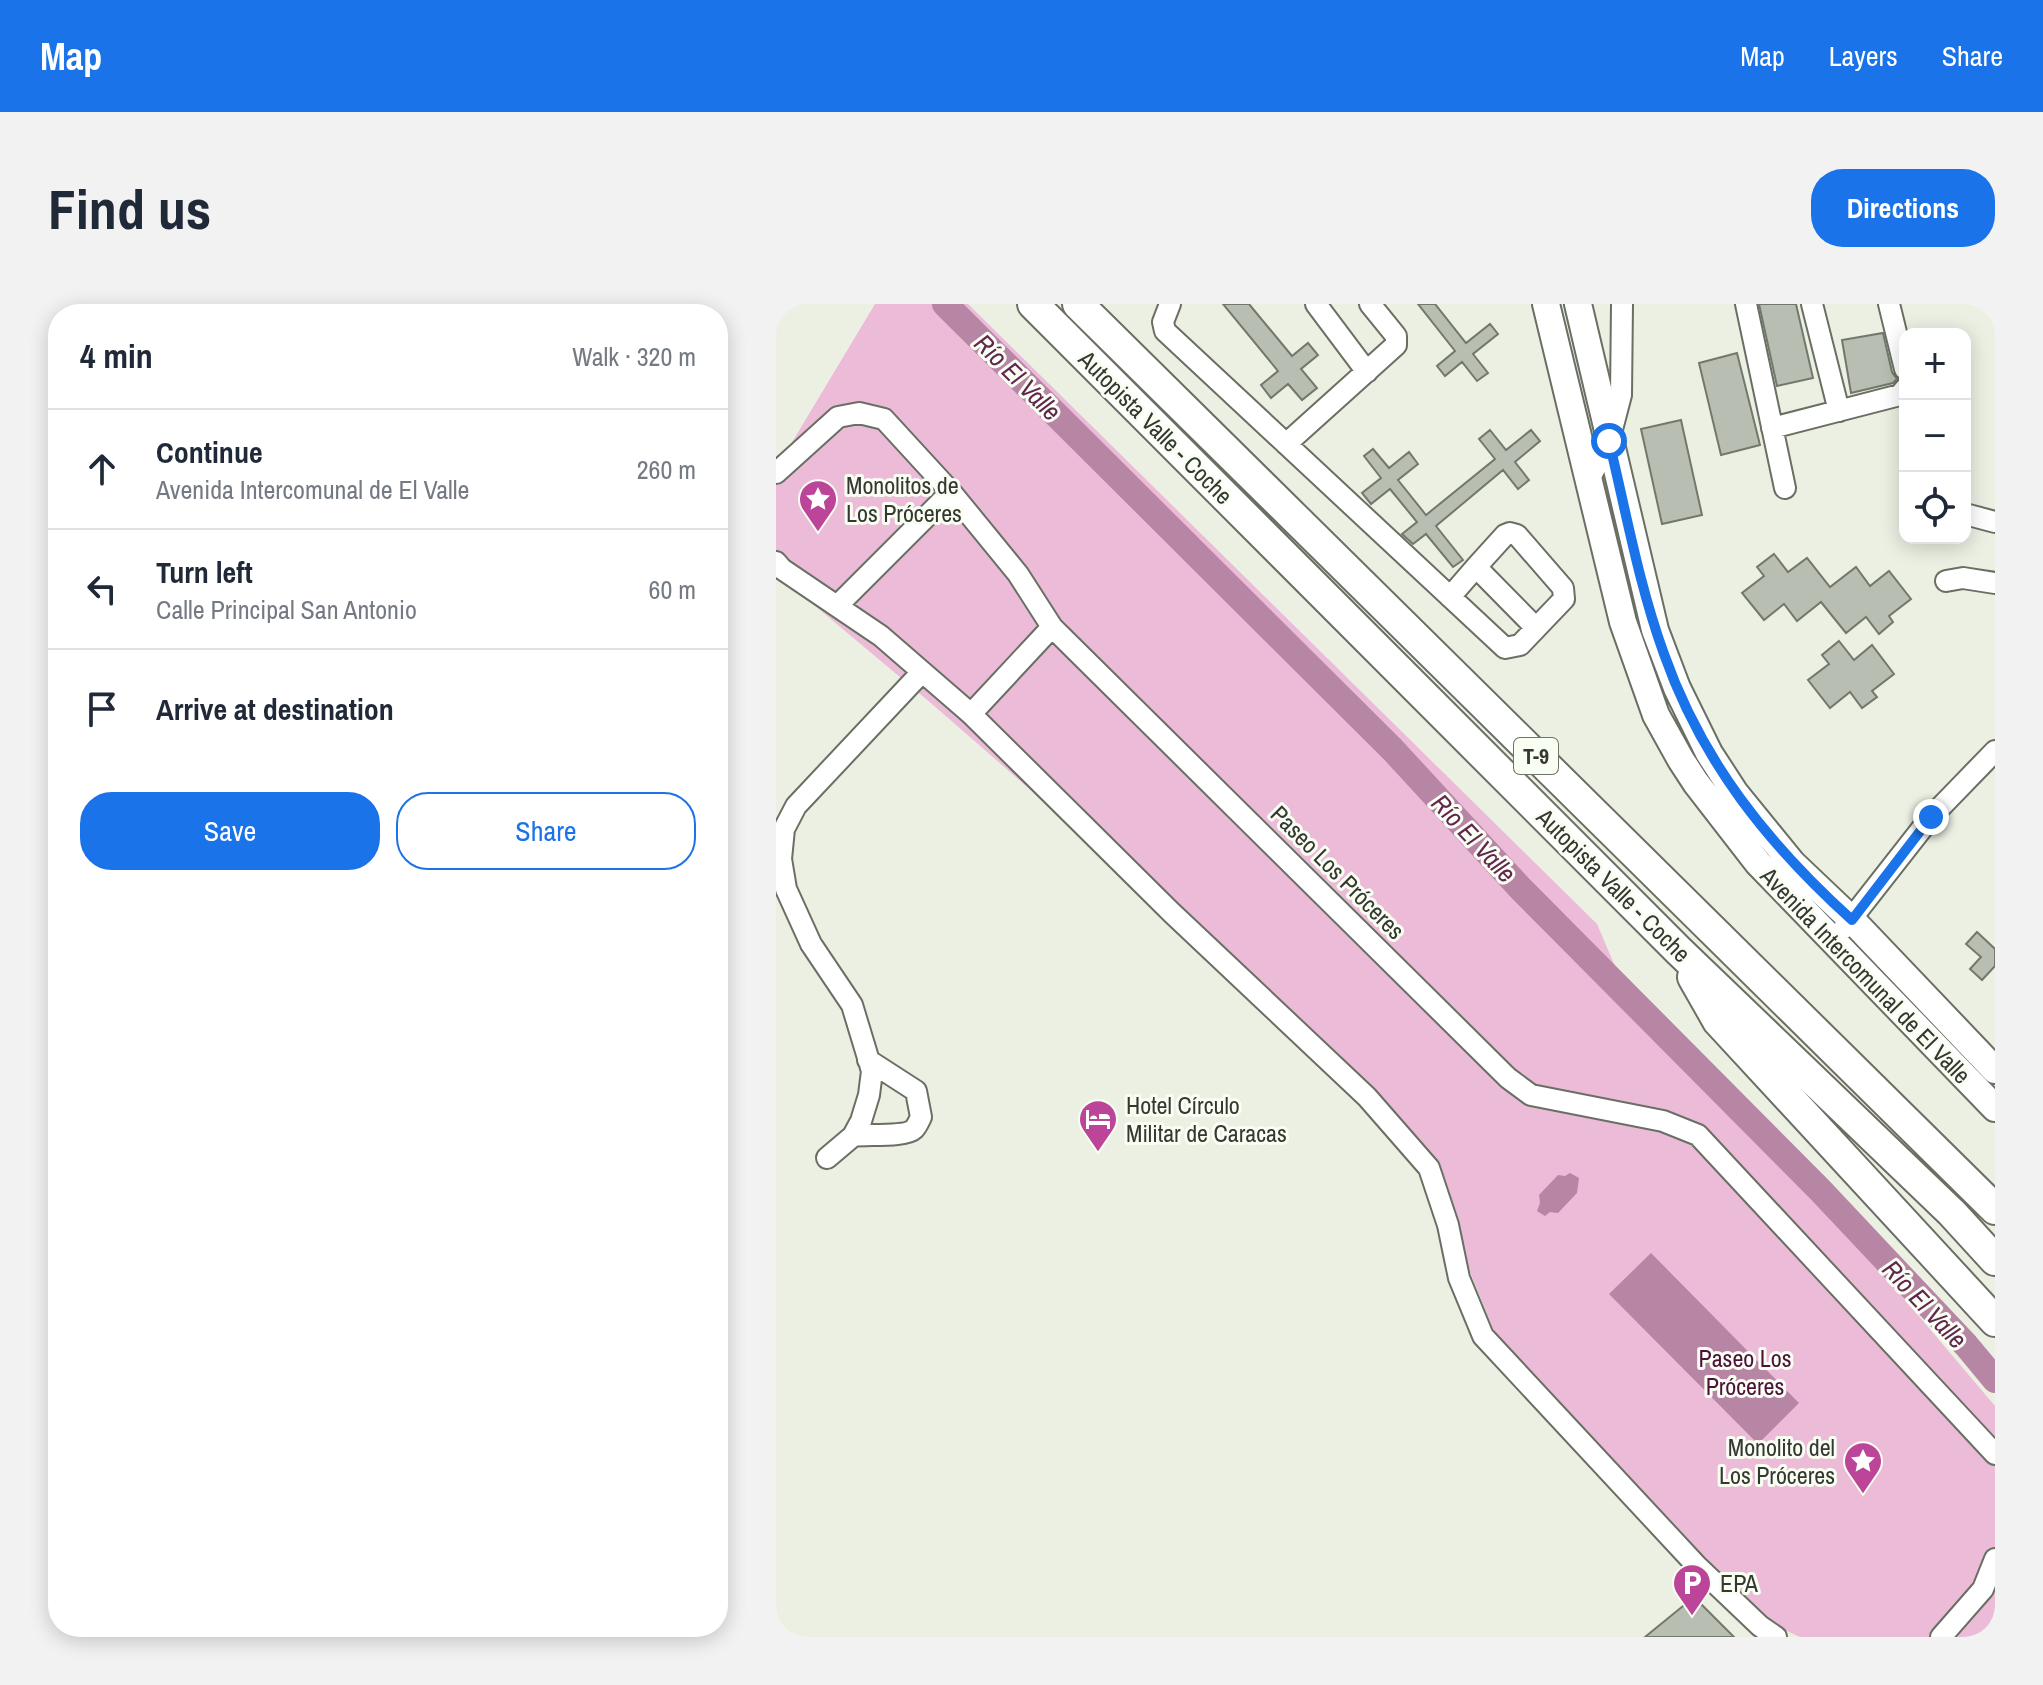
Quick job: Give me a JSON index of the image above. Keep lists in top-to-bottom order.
{
  "streets": {
    "highway": ["Autopista Valle - Coche", "T-9"],
    "main road": ["Avenida Intercomunal de El Valle"],
    "street": ["Paseo Los Próceres"]
  },
  "water": ["Río El Valle"],
  "parks": ["Paseo Los Próceres"],
  "places": {
    "place": ["Monolitos de Los Próceres", "Monolito del Los Próceres"],
    "hotel": ["Hotel Círculo Militar de Caracas"],
    "parking": ["EPA"]
  },
  "page": {
    "header": "Map",
    "nav": ["Map", "Layers", "Share"],
    "buttons": [
      "Directions",
      ["Save", "Share"]
    ],
    "title": "Find us",
    "heading": ["4 min", "Walk · 320 m"],
    "map_buttons": ["+", "−"],
    "list": [
      ["Continue", "Avenida Intercomunal de El Valle", "260 m"],
      ["Turn left", "Calle Principal San Antonio", "60 m"],
      "Arrive at destination"
    ]
  }
}
